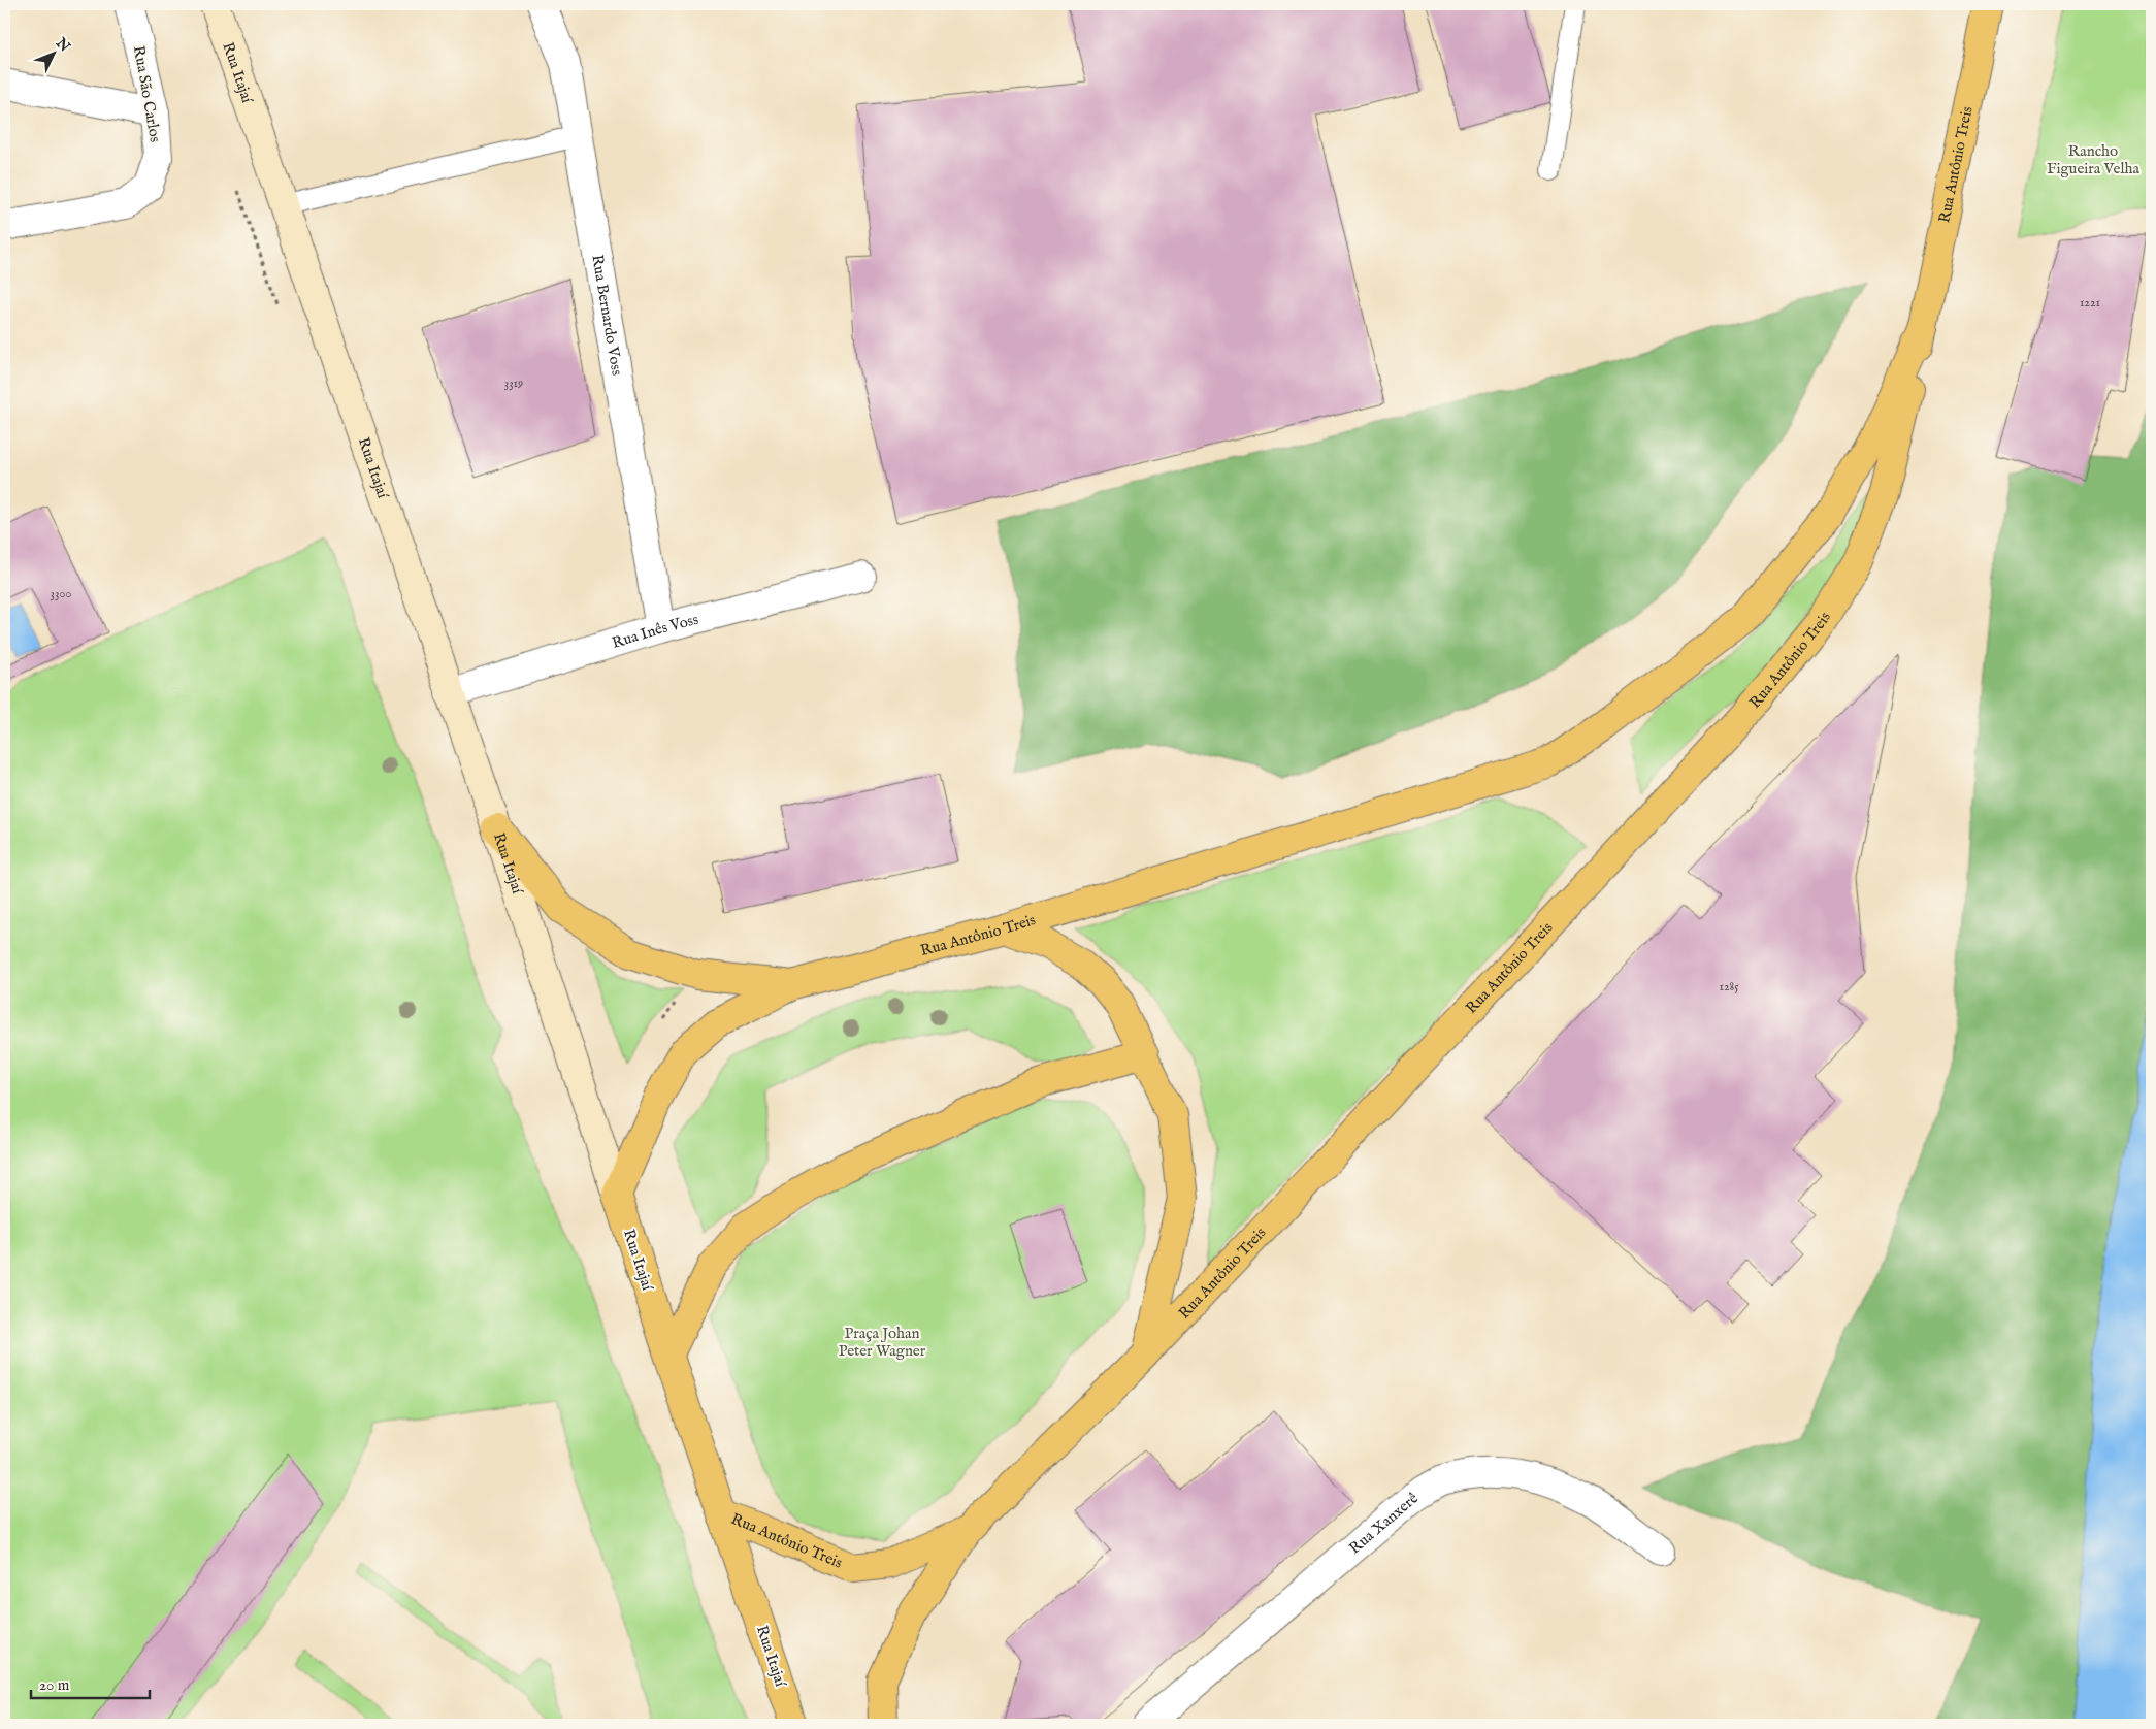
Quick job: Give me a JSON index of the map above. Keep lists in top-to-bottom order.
{
  "streets": {
    "main road": ["Rua Itajaí", "Rua Antônio Treis"],
    "street": [
      "Rua São Carlos",
      "Rua Bernardo Voss",
      "Rua Inês Voss",
      "Rua Xanxerê"
    ]
  },
  "crossings": [
    ["Rua Itajaí", "Rua Antônio Treis"],
    ["Rua Itajaí", "Rua Inês Voss"],
    ["Rua Bernardo Voss", "Rua Inês Voss"]
  ],
  "parks": ["Rancho Figueira Velha", "Praça Johan Peter Wagner"],
  "house_numbers": [
    "1221",
    "3319",
    "3300",
    "1285"
  ],
  "scale_bar": "20 m",
  "north": "top right"
}
